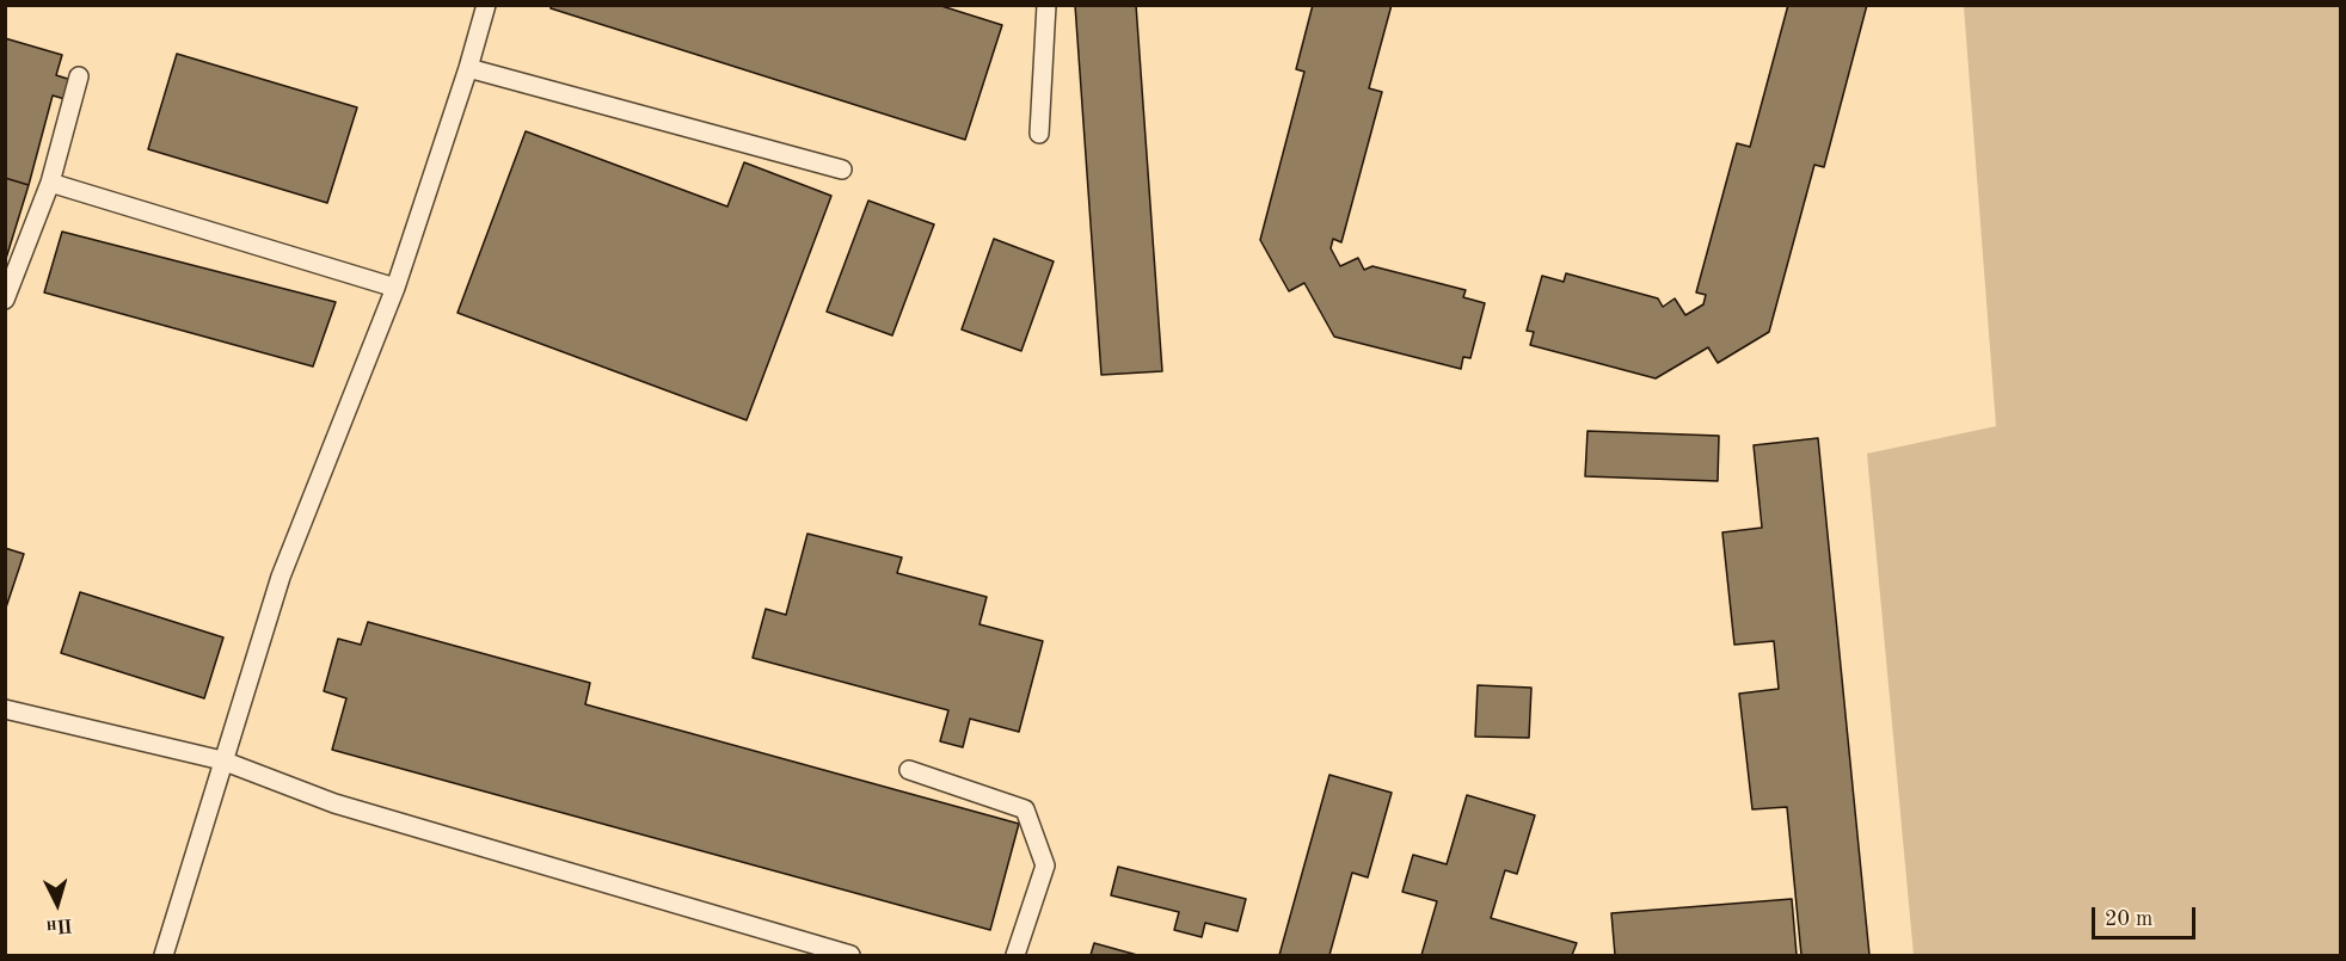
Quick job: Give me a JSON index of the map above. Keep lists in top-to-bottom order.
{
  "scale_bar": "20 m",
  "north": "bottom"
}
